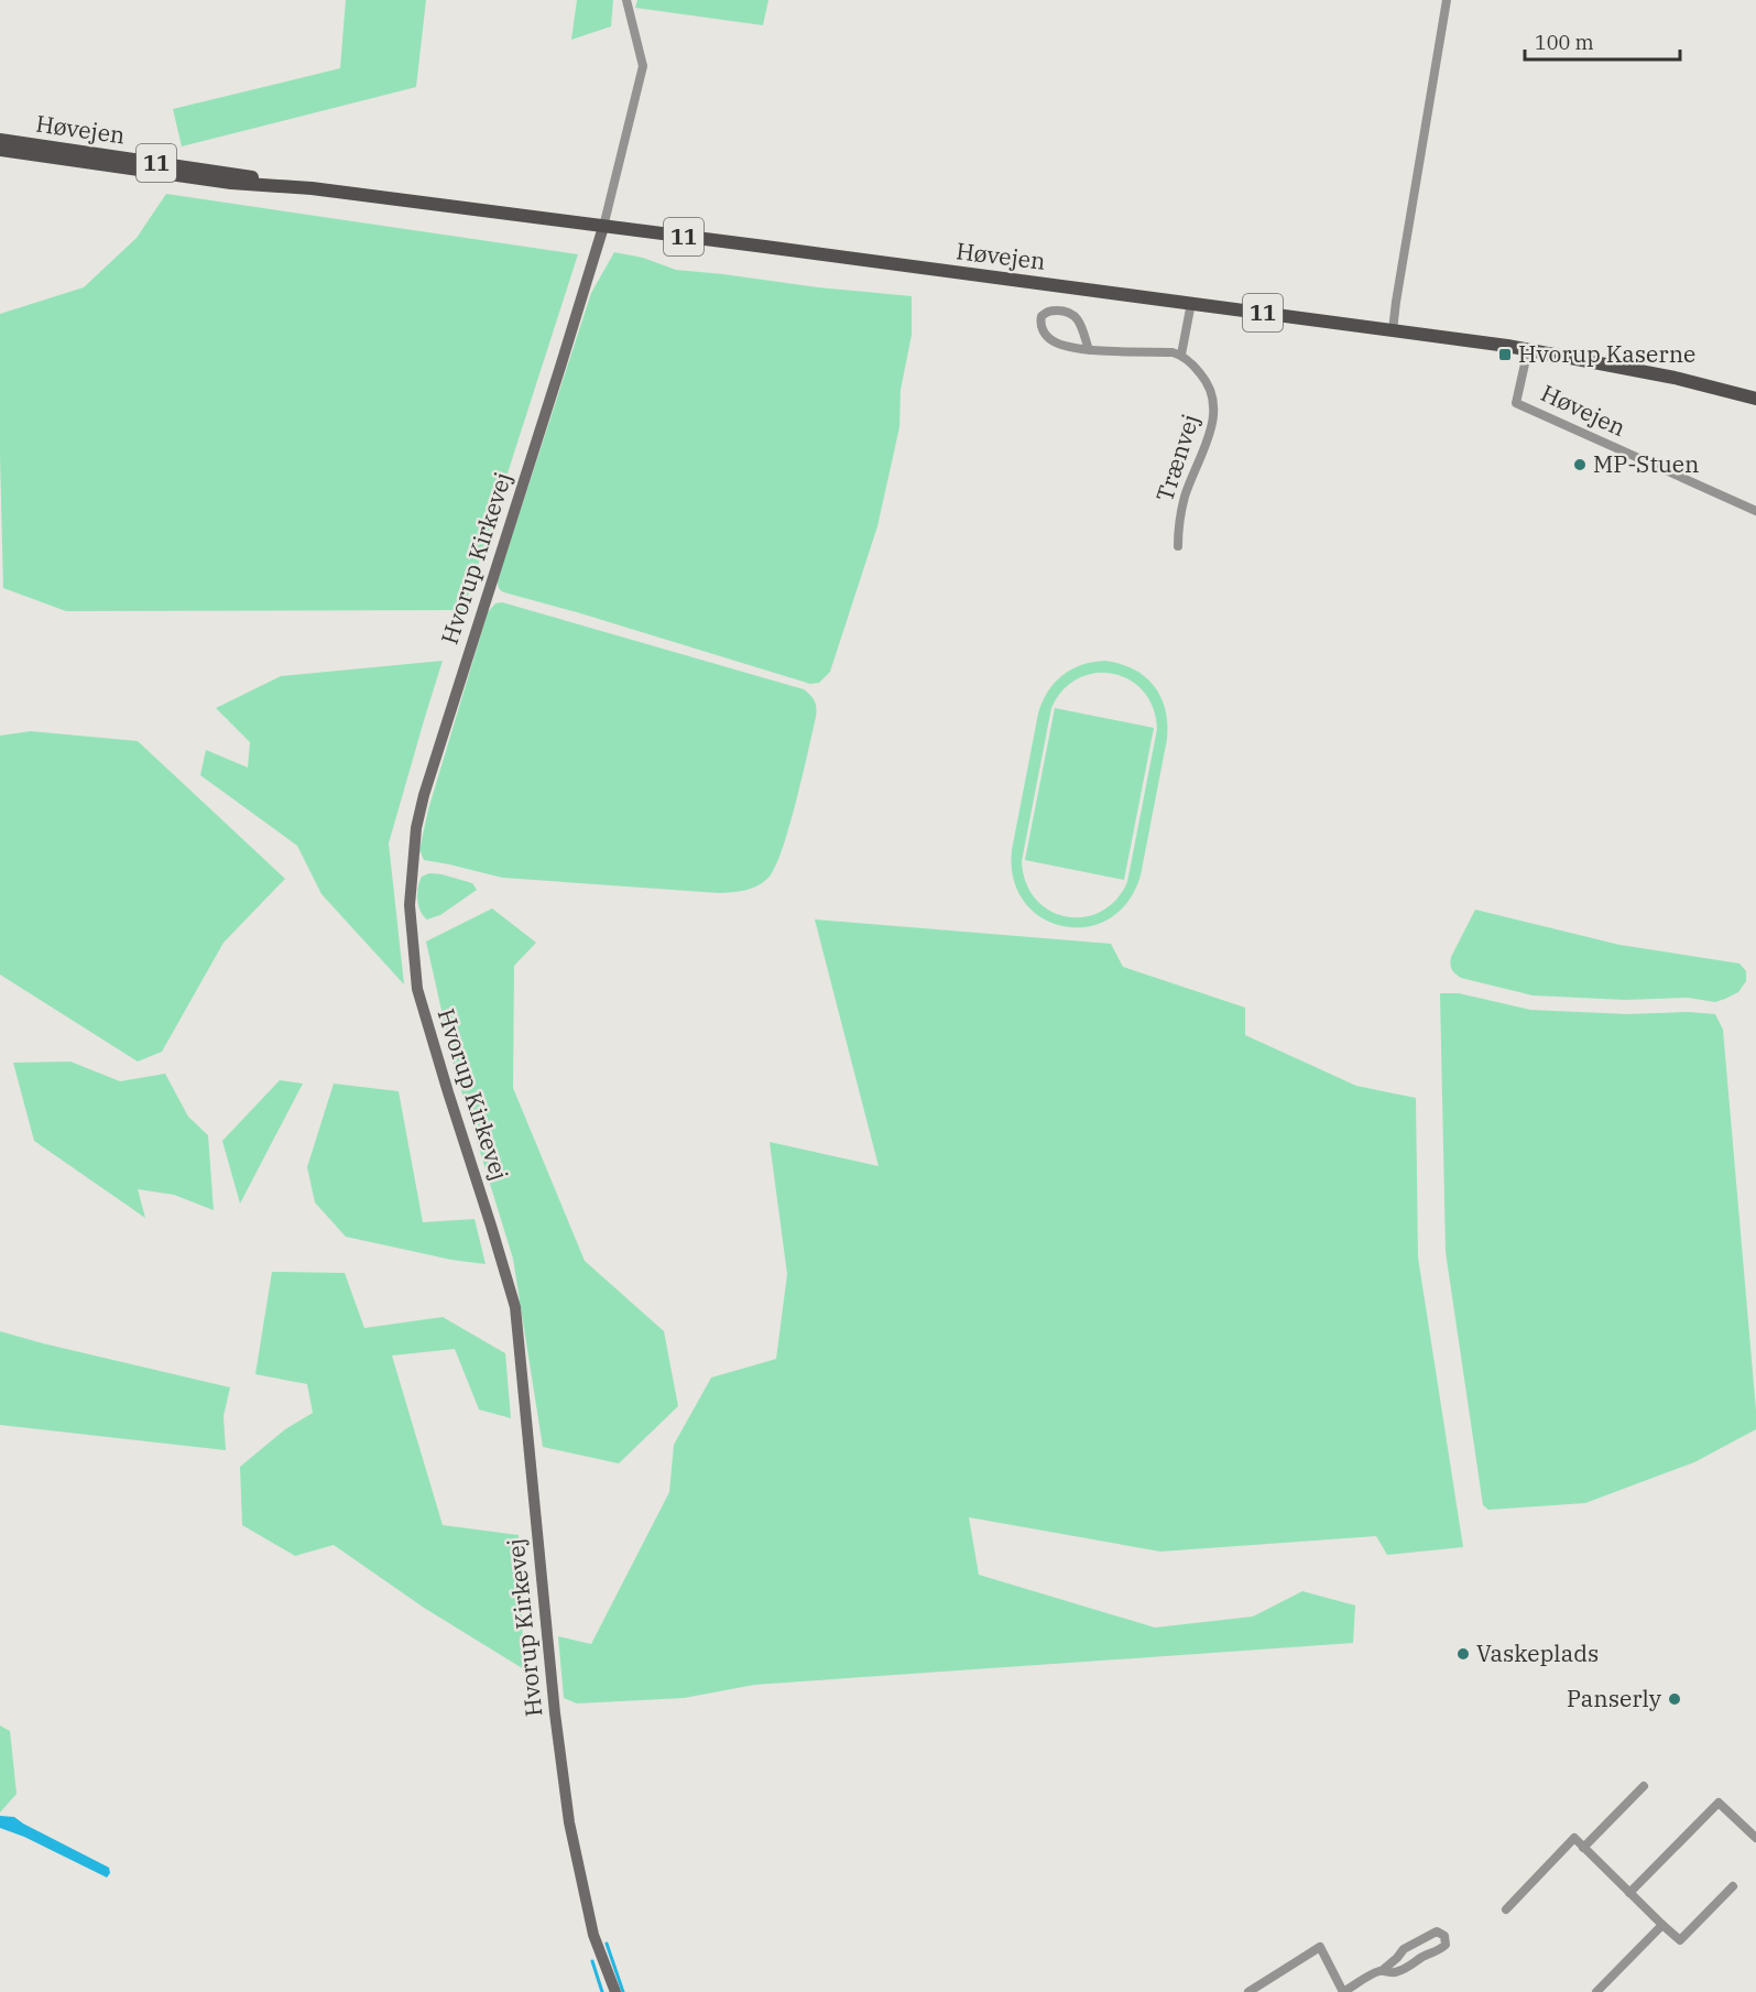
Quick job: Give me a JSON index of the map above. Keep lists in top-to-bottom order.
{
  "streets": {
    "main road": ["Høvejen", "11"],
    "street": ["Trænvej", "Hvorup Kirkevej"]
  },
  "crossings": [
    ["Høvejen", "Hvorup Kirkevej"]
  ],
  "places": {
    "transit": ["Hvorup Kaserne"],
    "other": ["MP-Stuen", "Vaskeplads", "Panserly"]
  },
  "scale_bar": "100 m"
}
